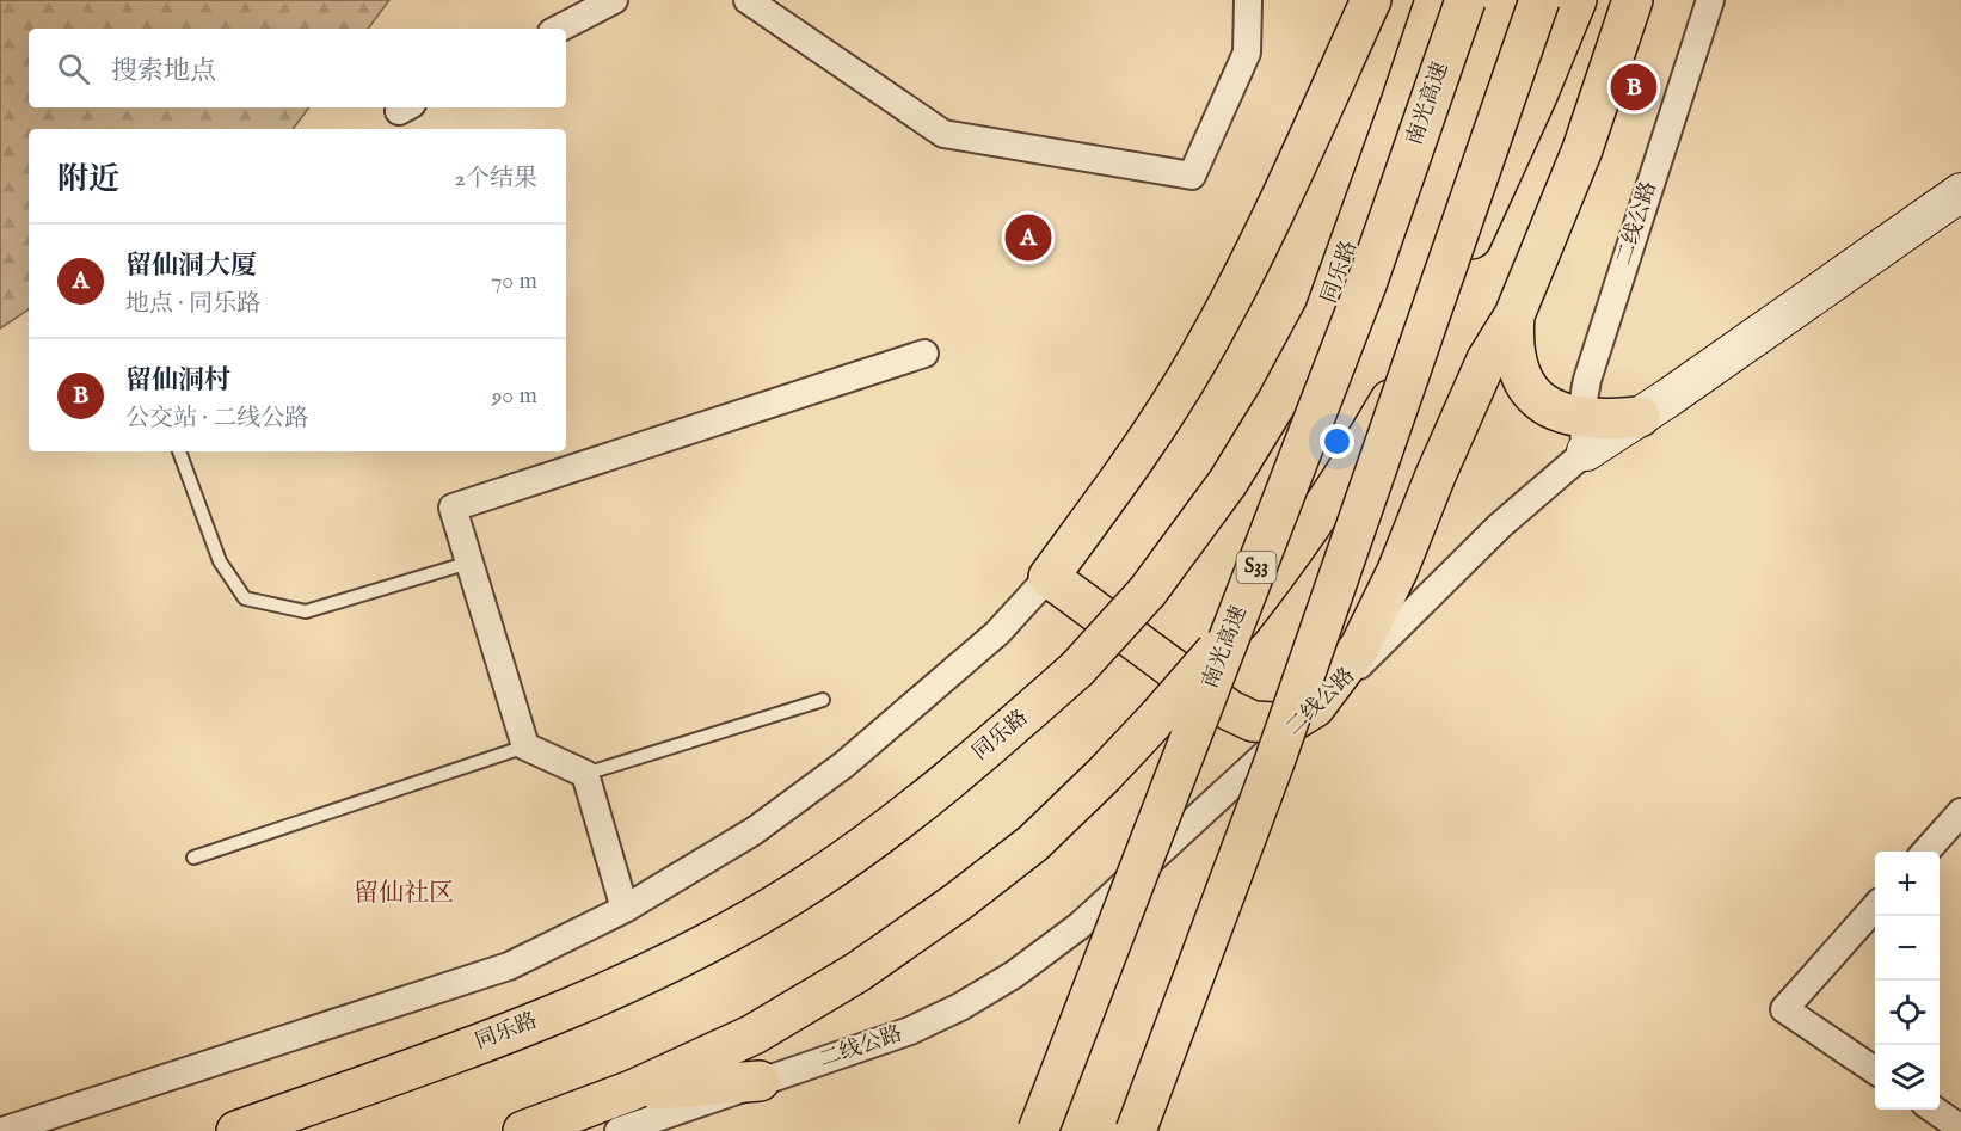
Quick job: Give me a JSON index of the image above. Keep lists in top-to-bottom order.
{
  "streets": {
    "main road": ["南光高速", "同乐路", "S33"],
    "street": ["二线公路"]
  },
  "districts": ["留仙社区"],
  "page": {
    "search": "搜索地点",
    "pins": ["B", "A"],
    "heading": ["附近", "2个结果"],
    "list": [
      {
        "mark": "A",
        "name": "留仙洞大厦",
        "note": "地点 · 同乐路",
        "value": "70 m"
      },
      {
        "mark": "B",
        "name": "留仙洞村",
        "note": "公交站 · 二线公路",
        "value": "90 m"
      }
    ],
    "map_buttons": ["+", "−"]
  }
}
